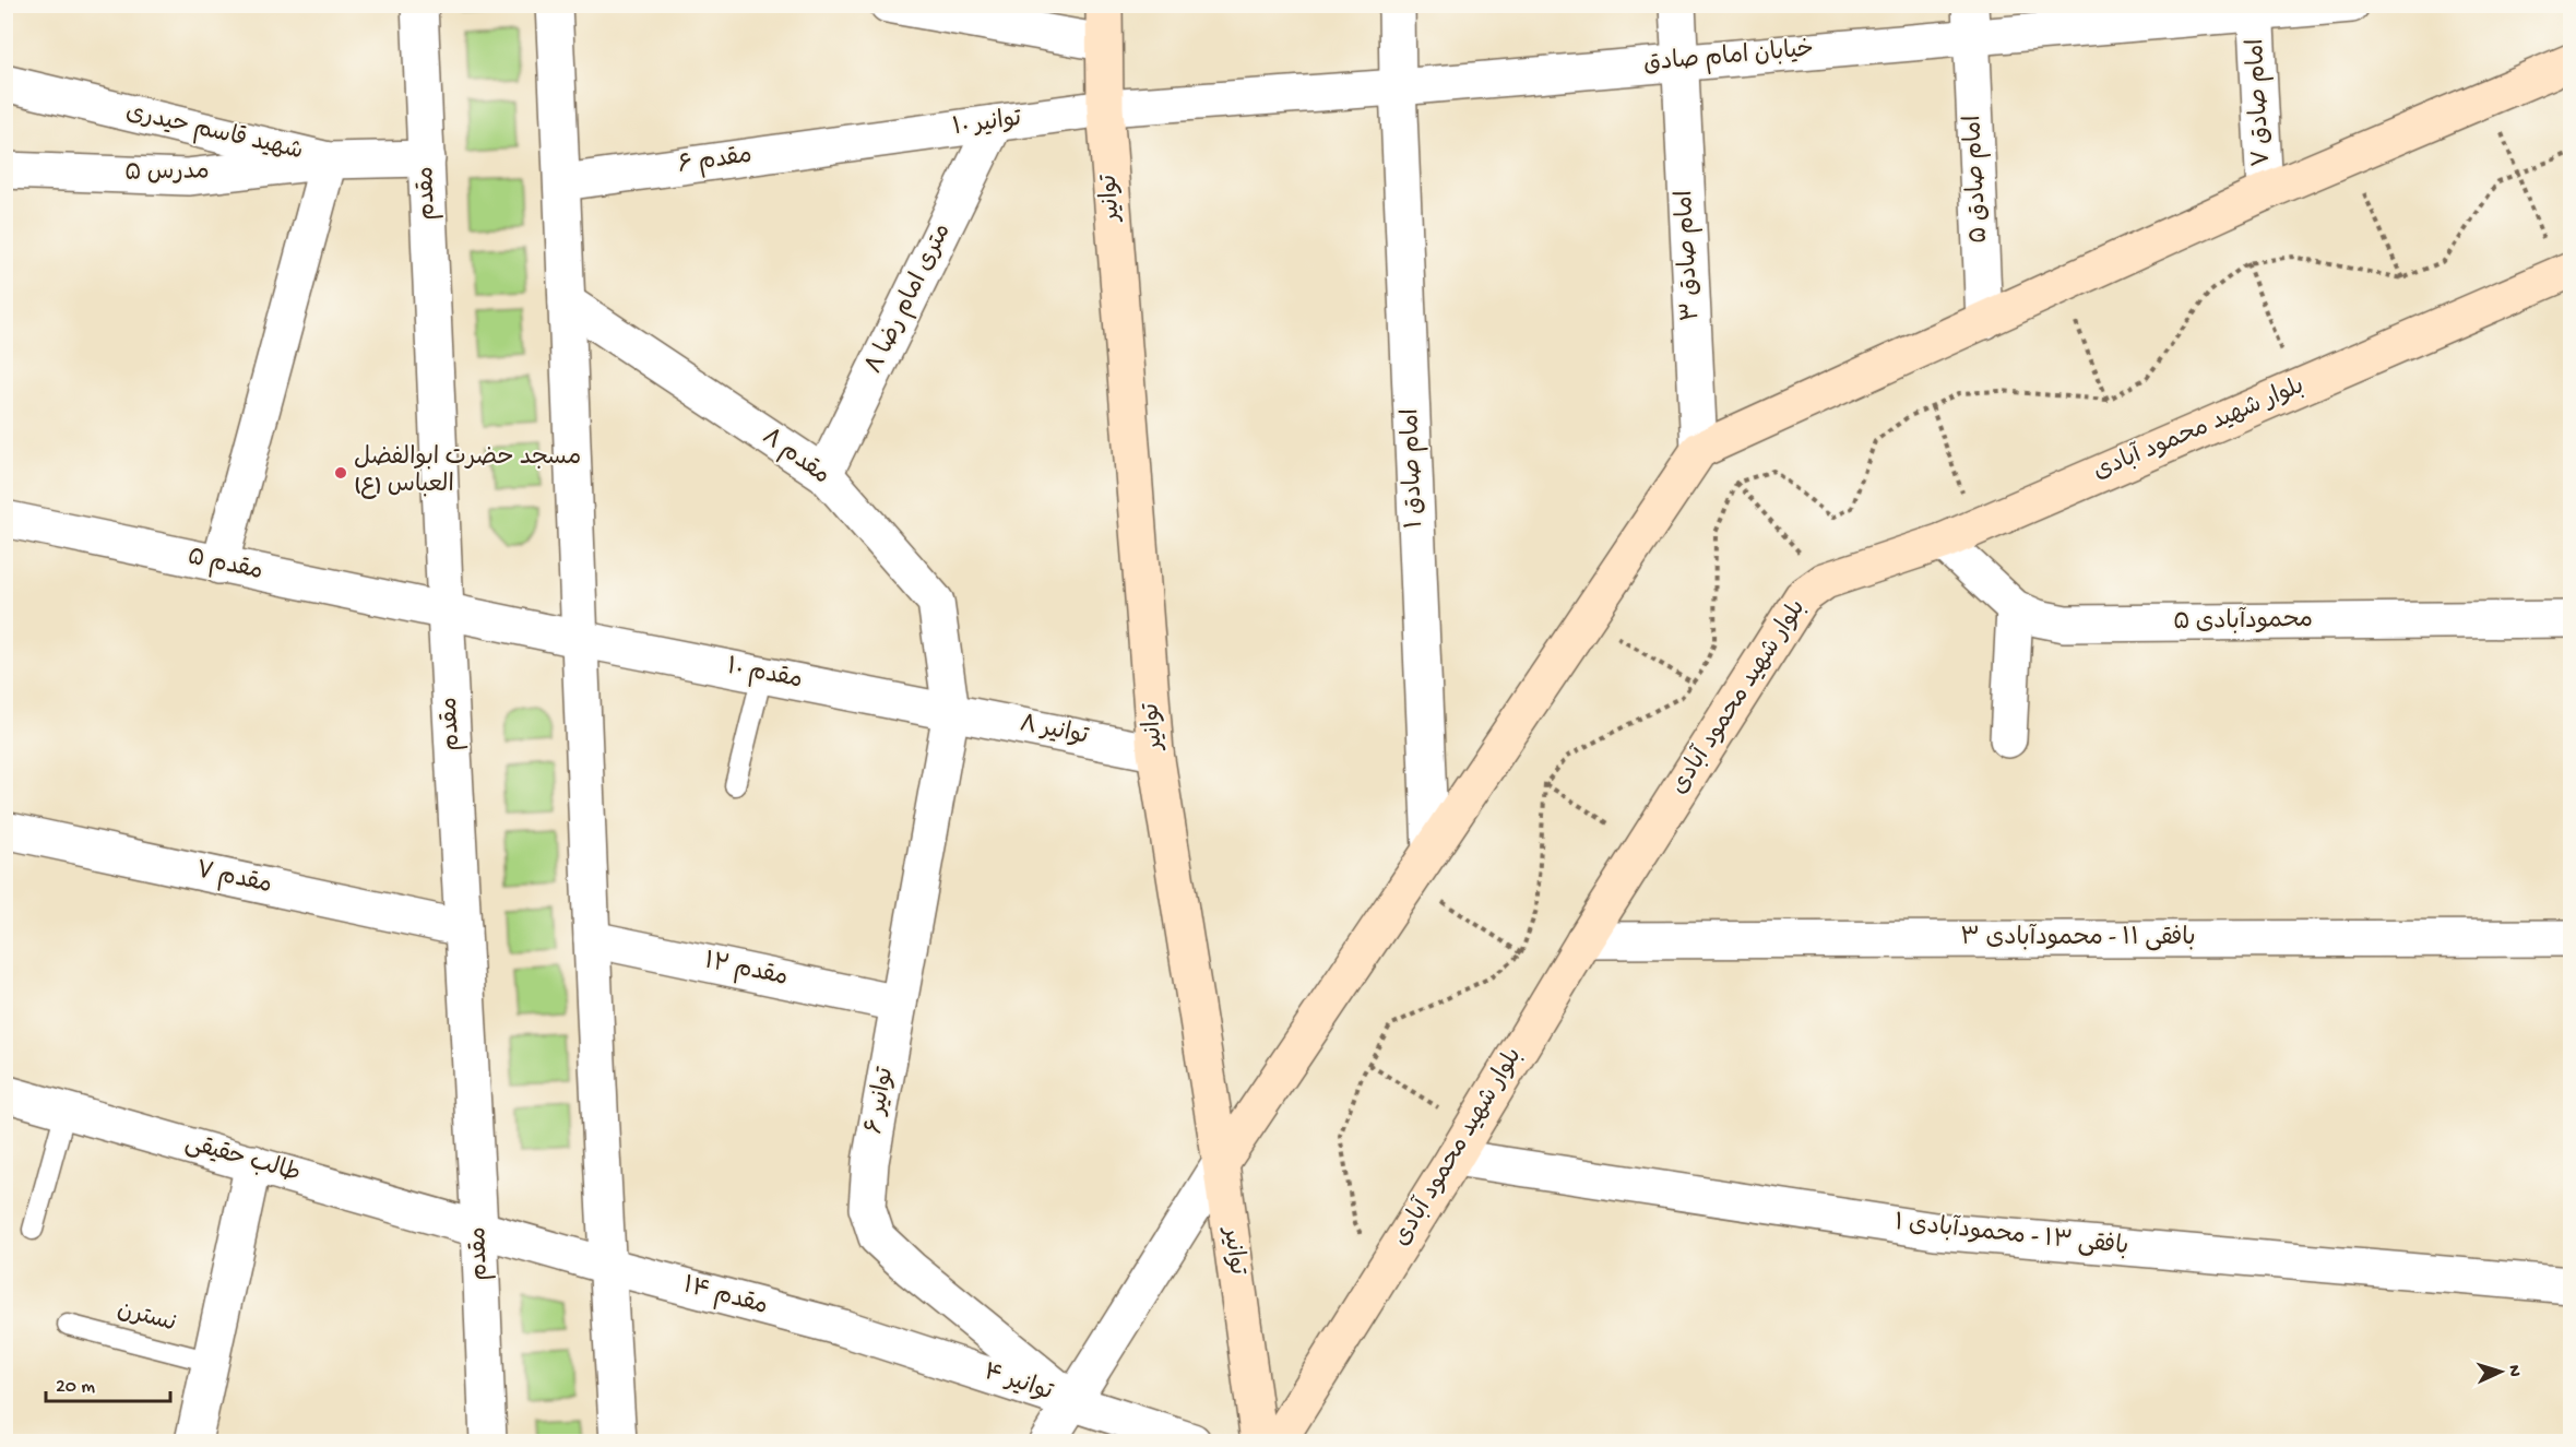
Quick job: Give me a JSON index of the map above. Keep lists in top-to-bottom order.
{
  "streets": {
    "street": [
      "خیابان امام صادق",
      "امام صادق ۷",
      "توانیر ۱۰",
      "شهید قاسم حیدری",
      "مقدم ۶",
      "مدرس ۵",
      "امام صادق ۵",
      "مقدم",
      "توانیر",
      "امام صادق ۳",
      "۸ متری امام رضا",
      "بلوار شهید محمود آبادی",
      "مقدم ۸",
      "امام صادق ۱",
      "مقدم ۵",
      "محمودآبادی ۵",
      "مقدم ۱۰",
      "توانیر ۸",
      "مقدم ۷",
      "بافقی ۱۱ - محمودآبادی ۳",
      "مقدم ۱۲",
      "توانیر ۶",
      "طالب حقیقی",
      "بافقی ۱۳ - محمودآبادی ۱",
      "مقدم ۱۴",
      "توانیر ۴"
    ],
    "lane": ["نسترن"]
  },
  "crossings": [
    ["خیابان امام صادق", "امام صادق ۷"],
    ["خیابان امام صادق", "توانیر ۱۰"],
    ["خیابان امام صادق", "امام صادق ۵"],
    ["خیابان امام صادق", "توانیر"],
    ["خیابان امام صادق", "امام صادق ۳"],
    ["خیابان امام صادق", "امام صادق ۱"],
    ["توانیر ۱۰", "مقدم ۶"],
    ["توانیر ۱۰", "توانیر"],
    ["توانیر ۱۰", "۸ متری امام رضا"],
    ["شهید قاسم حیدری", "مدرس ۵"],
    ["شهید قاسم حیدری", "مقدم"],
    ["مقدم", "مقدم ۵"],
    ["مقدم", "مقدم ۷"],
    ["مقدم", "طالب حقیقی"],
    ["توانیر", "توانیر ۸"],
    ["۸ متری امام رضا", "مقدم ۸"],
    ["بلوار شهید محمود آبادی", "محمودآبادی ۵"],
    ["بلوار شهید محمود آبادی", "بافقی ۱۱ - محمودآبادی ۳"],
    ["بلوار شهید محمود آبادی", "بافقی ۱۳ - محمودآبادی ۱"],
    ["مقدم ۸", "مقدم ۱۰"],
    ["مقدم ۸", "توانیر ۸"],
    ["مقدم ۸", "توانیر ۶"],
    ["مقدم ۵", "مقدم ۱۰"],
    ["مقدم ۱۰", "توانیر ۸"],
    ["مقدم ۱۰", "توانیر ۶"],
    ["توانیر ۸", "توانیر ۶"],
    ["مقدم ۱۲", "توانیر ۶"],
    ["توانیر ۶", "توانیر ۴"],
    ["طالب حقیقی", "مقدم ۱۴"],
    ["مقدم ۱۴", "توانیر ۴"]
  ],
  "places": ["مسجد حضرت ابوالفضل العباس (ع)"],
  "scale_bar": "20 m",
  "north": "right"
}
